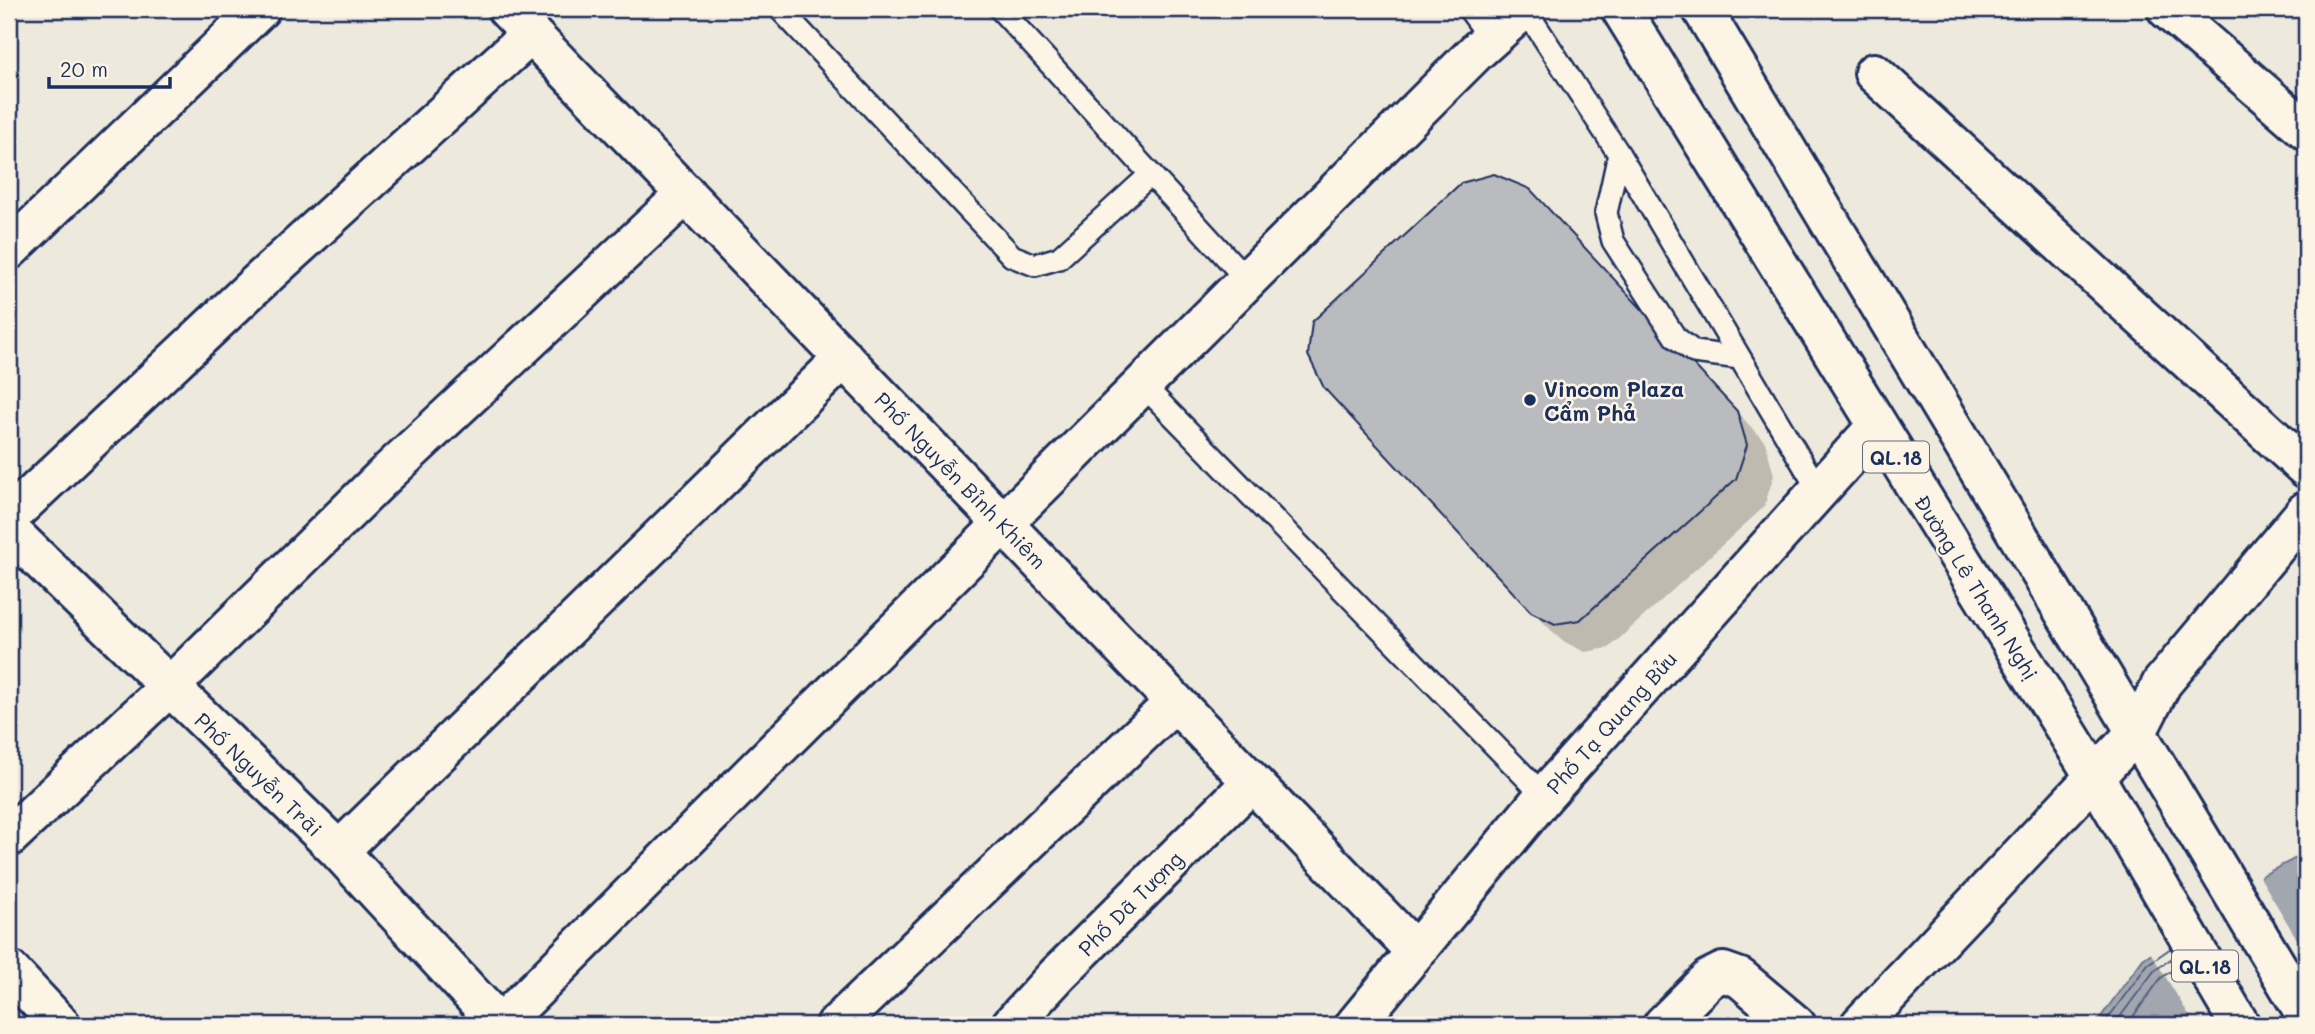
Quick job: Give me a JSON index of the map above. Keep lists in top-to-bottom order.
{
  "streets": {
    "main road": [
      "QL.18",
      "Phố Nguyễn Bỉnh Khiêm",
      "Đường Lê Thanh Nghị",
      "Phố Tạ Quang Bửu",
      "Phố Nguyễn Trãi",
      "Phố Dã Tượng"
    ]
  },
  "crossings": [
    ["Phố Nguyễn Bỉnh Khiêm", "Phố Tạ Quang Bửu"],
    ["Phố Nguyễn Bỉnh Khiêm", "Phố Dã Tượng"],
    ["Đường Lê Thanh Nghị", "Phố Tạ Quang Bửu"]
  ],
  "places": ["Vincom Plaza Cẩm Phả"],
  "scale_bar": "20 m"
}
